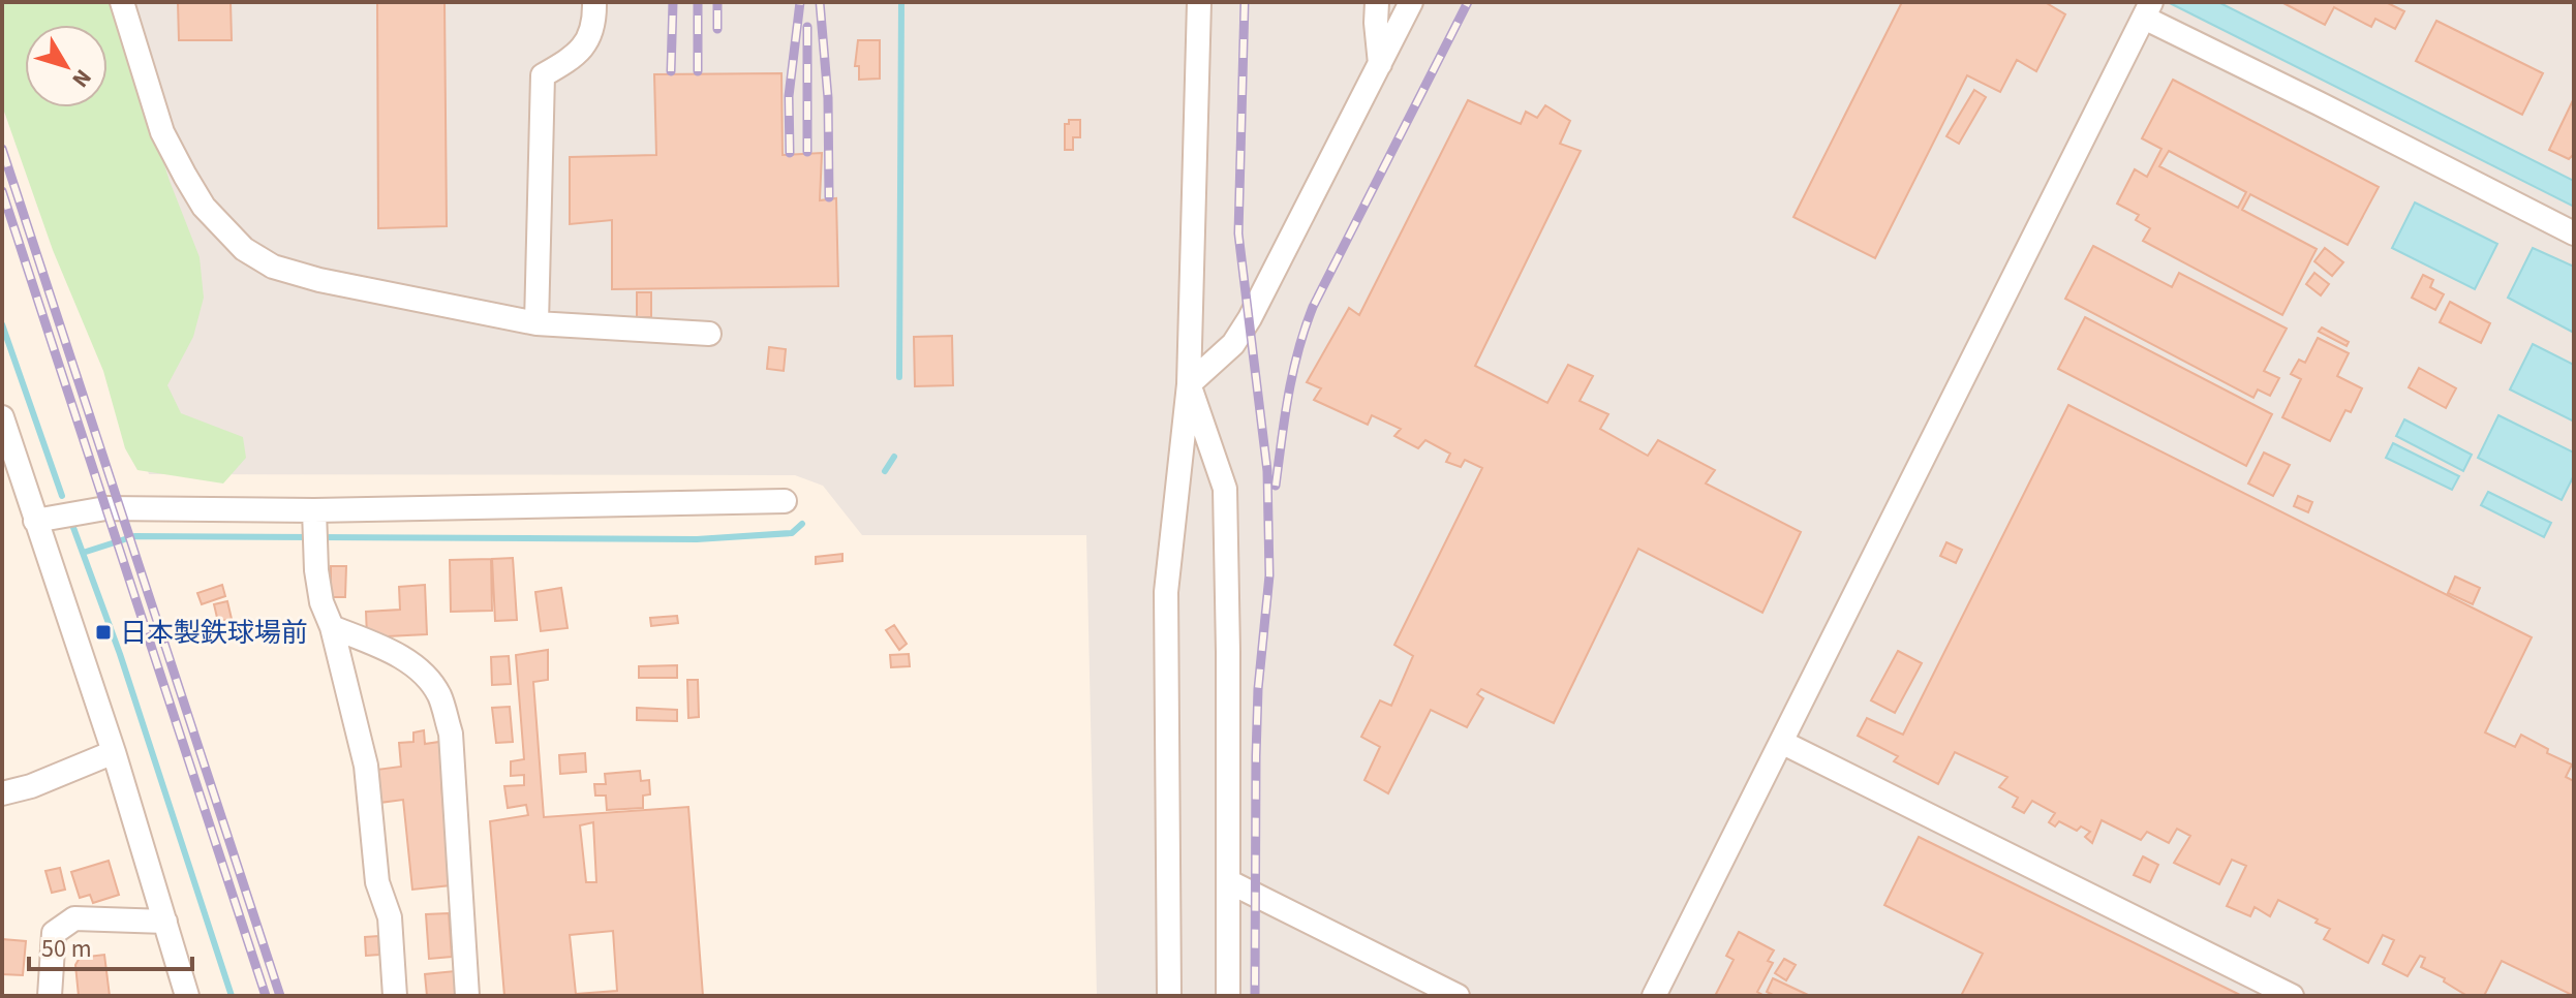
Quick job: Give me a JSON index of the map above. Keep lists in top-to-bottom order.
{
  "places": {
    "transit": ["日本製鉄球場前"]
  },
  "scale_bar": "50 m",
  "north": "bottom right"
}
